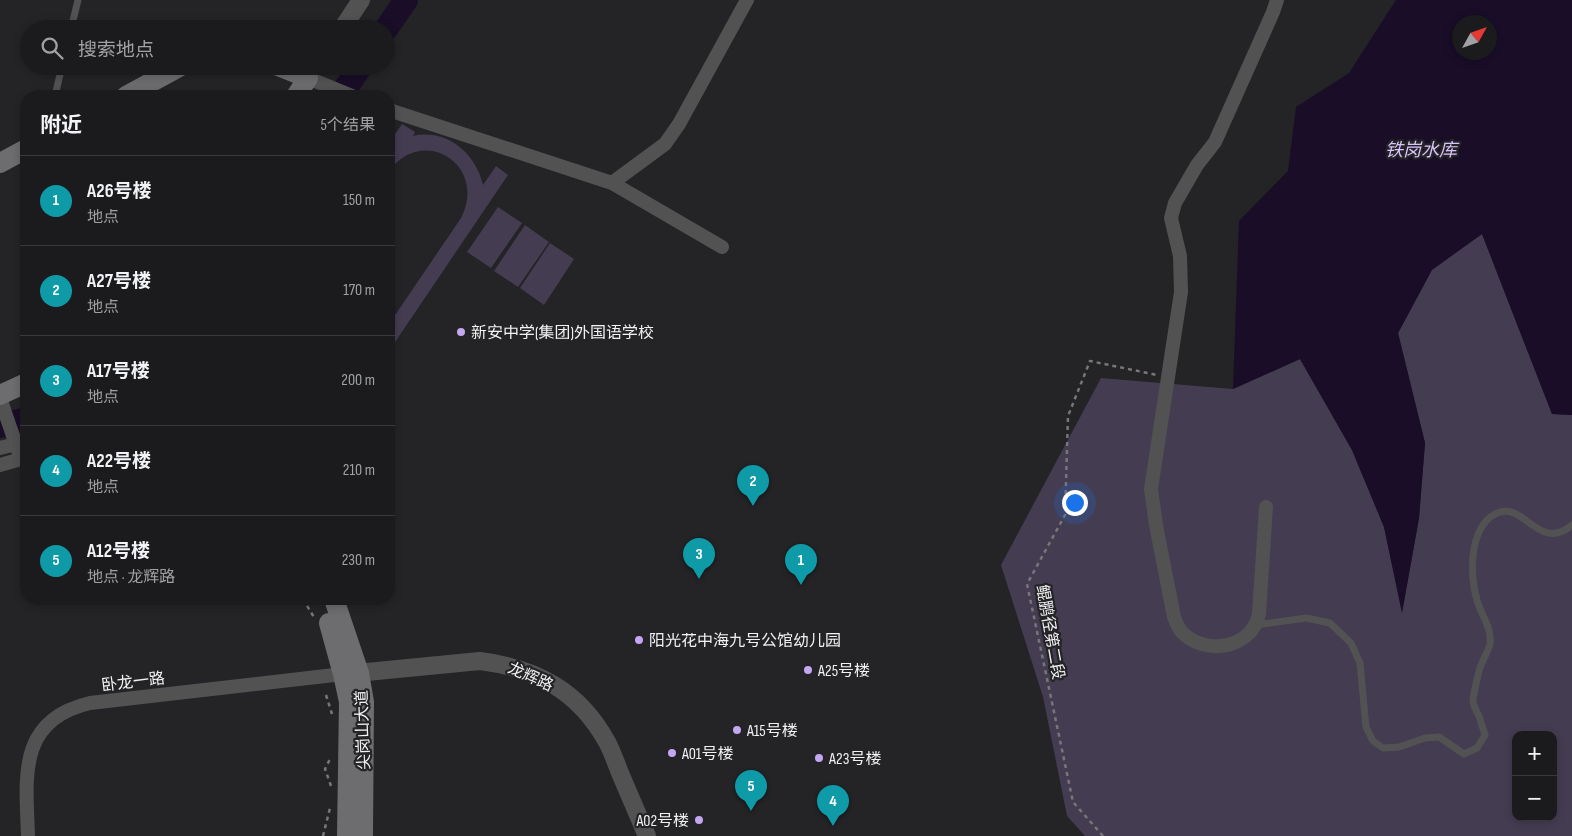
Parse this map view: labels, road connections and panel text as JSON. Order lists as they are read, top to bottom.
{
  "streets": {
    "main road": ["尖岗山大道"],
    "street": ["龙辉路", "卧龙一路"],
    "path": ["鲲鹏径第二段"]
  },
  "crossings": [
    ["龙辉路", "卧龙一路"],
    ["龙辉路", "尖岗山大道"],
    ["卧龙一路", "尖岗山大道"]
  ],
  "water": ["铁岗水库"],
  "places": [
    "新安中学(集团)外国语学校",
    "阳光花中海九号公馆幼儿园",
    "A25号楼",
    "A15号楼",
    "A01号楼",
    "A23号楼",
    "A02号楼"
  ],
  "north": "top right",
  "page": {
    "search": "搜索地点",
    "heading": ["附近", "5个结果"],
    "list": [
      {
        "mark": "1",
        "name": "A26号楼",
        "note": "地点",
        "value": "150 m"
      },
      {
        "mark": "2",
        "name": "A27号楼",
        "note": "地点",
        "value": "170 m"
      },
      {
        "mark": "3",
        "name": "A17号楼",
        "note": "地点",
        "value": "200 m"
      },
      {
        "mark": "4",
        "name": "A22号楼",
        "note": "地点",
        "value": "210 m"
      },
      {
        "mark": "5",
        "name": "A12号楼",
        "note": "地点 · 龙辉路",
        "value": "230 m"
      }
    ],
    "pins": [
      "2",
      "3",
      "1",
      "5",
      "4"
    ],
    "map_buttons": ["+", "−"]
  }
}
